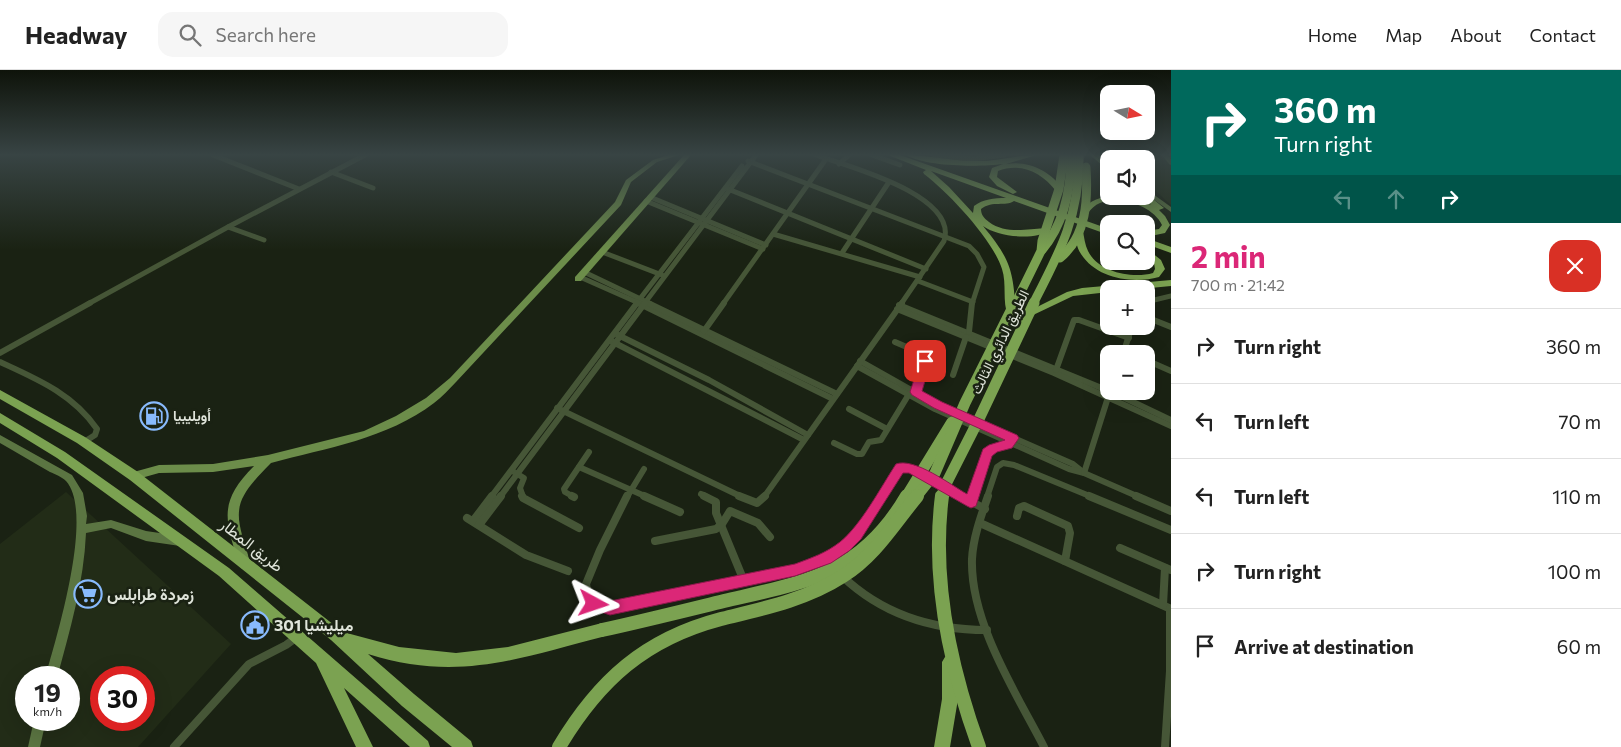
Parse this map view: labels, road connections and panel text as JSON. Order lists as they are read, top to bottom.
{
  "streets": {
    "highway": ["الطريق الدائري الثالث", "طريق المطار"]
  },
  "places": {
    "fuel station": ["أويليبيا"],
    "supermarket": ["زمردة طرابلس"],
    "public building": ["ميليشيا 301"]
  },
  "north": "right",
  "page": {
    "header": "Headway",
    "search": "Search here",
    "nav": [
      "Home",
      "Map",
      "About",
      "Contact"
    ],
    "turn": ["360 m", "Turn right"],
    "map_buttons": ["+", "−"],
    "heading": ["2 min", "700 m · 21:42"],
    "list": [
      {
        "name": "Turn right",
        "value": "360 m"
      },
      {
        "name": "Turn left",
        "value": "70 m"
      },
      {
        "name": "Turn left",
        "value": "110 m"
      },
      {
        "name": "Turn right",
        "value": "100 m"
      },
      {
        "name": "Arrive at destination",
        "value": "60 m"
      }
    ],
    "speed": "19 km/h",
    "limit": "30"
  }
}
